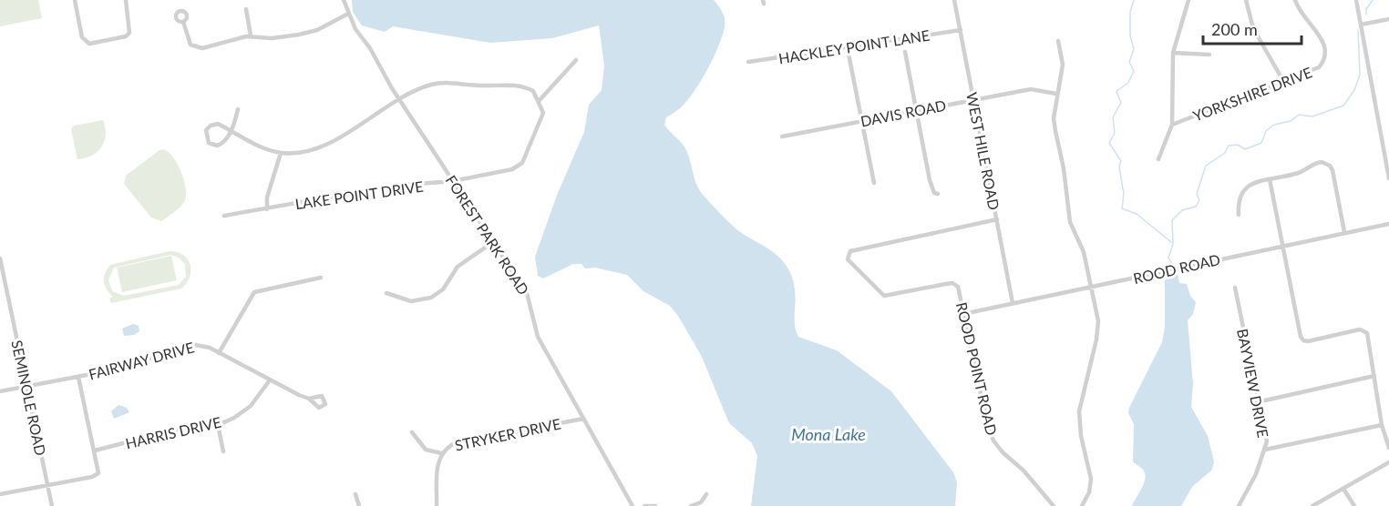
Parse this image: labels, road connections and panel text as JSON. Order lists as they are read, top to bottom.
{
  "streets": {
    "street": [
      "HACKLEY POINT LANE",
      "YORKSHIRE DRIVE",
      "DAVIS ROAD",
      "WEST HILE ROAD",
      "LAKE POINT DRIVE",
      "FOREST PARK ROAD",
      "ROOD ROAD",
      "FAIRWAY DRIVE",
      "ROOD POINT ROAD",
      "BAYVIEW DRIVE",
      "SEMINOLE ROAD",
      "HARRIS DRIVE",
      "STRYKER DRIVE"
    ]
  },
  "crossings": [
    ["HACKLEY POINT LANE", "WEST HILE ROAD"],
    ["DAVIS ROAD", "WEST HILE ROAD"],
    ["WEST HILE ROAD", "ROOD ROAD"],
    ["WEST HILE ROAD", "ROOD POINT ROAD"],
    ["LAKE POINT DRIVE", "FOREST PARK ROAD"],
    ["FOREST PARK ROAD", "STRYKER DRIVE"],
    ["ROOD ROAD", "ROOD POINT ROAD"],
    ["FAIRWAY DRIVE", "SEMINOLE ROAD"],
    ["FAIRWAY DRIVE", "HARRIS DRIVE"]
  ],
  "water": ["Mona Lake"],
  "scale_bar": "200 m"
}
